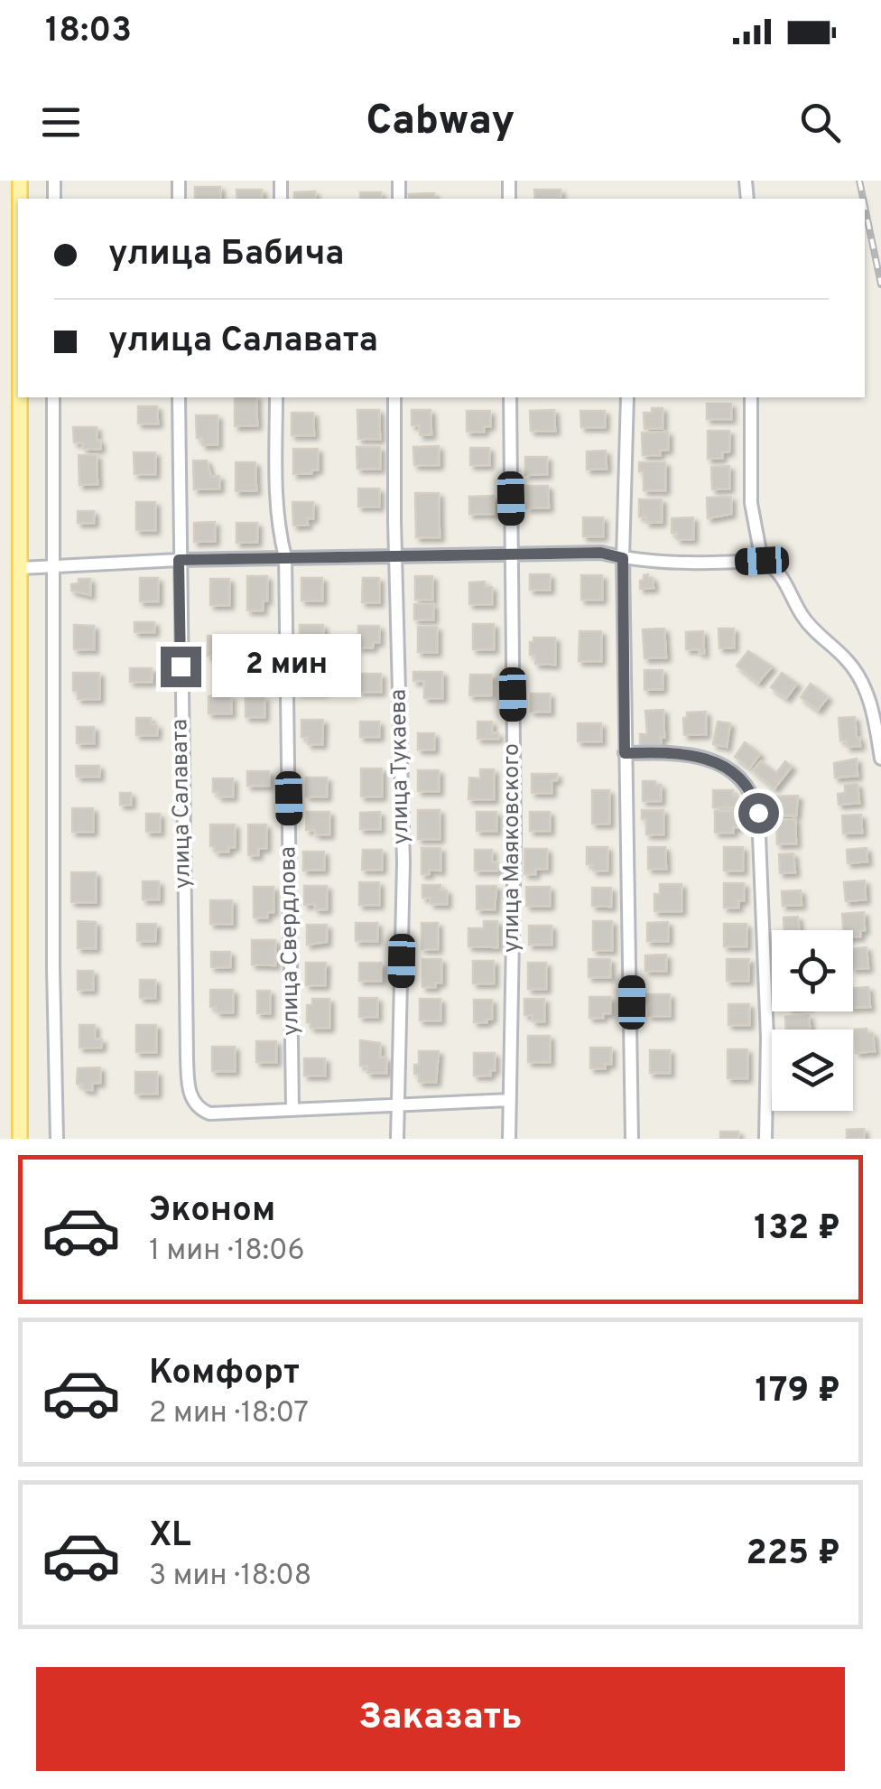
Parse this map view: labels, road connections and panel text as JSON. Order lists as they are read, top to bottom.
{
  "streets": {
    "street": [
      "улица Тукаева",
      "улица Салавата",
      "улица Маяковского",
      "улица Свердлова"
    ]
  },
  "crossings": [
    ["улица Салавата", "улица Свердлова"]
  ],
  "page": {
    "status": "18:03",
    "header": "Cabway",
    "banner": ["улица Бабича", "улица Салавата"],
    "bubble": "2 мин",
    "list": [
      {
        "name": "Эконом",
        "note": "1 мин · 18:06",
        "value": "132 ₽"
      },
      {
        "name": "Комфорт",
        "note": "2 мин · 18:07",
        "value": "179 ₽"
      },
      {
        "name": "XL",
        "note": "3 мин · 18:08",
        "value": "225 ₽"
      }
    ],
    "buttons": "Заказать"
  }
}
